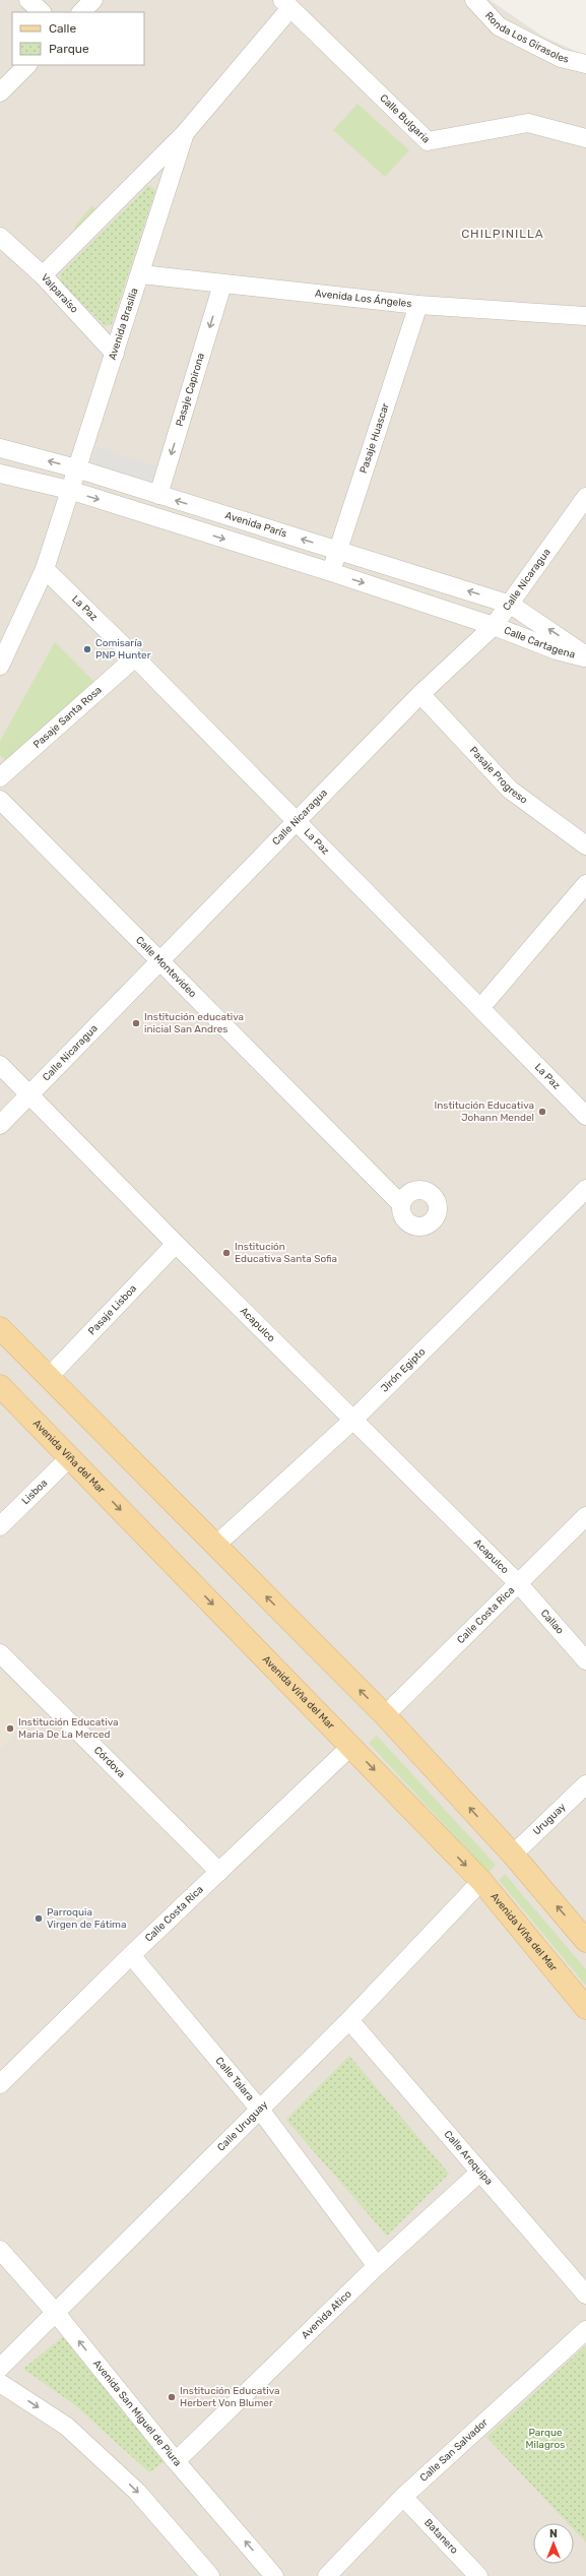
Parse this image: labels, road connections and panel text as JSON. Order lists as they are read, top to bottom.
{
  "streets": {
    "main road": ["Avenida Viña del Mar"],
    "street": [
      "Ronda Los Girasoles",
      "Calle Bulgaria",
      "Valparaíso",
      "Avenida Los Ángeles",
      "Avenida Brasilia",
      "Pasaje Capirona",
      "Pasaje Huascar",
      "Avenida París",
      "Calle Nicaragua",
      "La Paz",
      "Calle Cartagena",
      "Pasaje Santa Rosa",
      "Pasaje Progreso",
      "Calle Montevideo",
      "Pasaje Lisboa",
      "Acapulco",
      "Jirón Egipto",
      "Lisboa",
      "Calle Costa Rica",
      "Callao",
      "Córdova",
      "Uruguay",
      "Calle Talara",
      "Calle Uruguay",
      "Calle Arequipa",
      "Avenida Atico",
      "Avenida San Miguel de Piura",
      "Calle San Salvador",
      "Batanero"
    ]
  },
  "crossings": [
    ["Calle Bulgaria", "Avenida Brasilia"],
    ["Valparaíso", "Avenida Brasilia"],
    ["Avenida Los Ángeles", "Avenida Brasilia"],
    ["Avenida Los Ángeles", "Pasaje Capirona"],
    ["Avenida Los Ángeles", "Pasaje Huascar"],
    ["Avenida Brasilia", "Avenida París"],
    ["Avenida Brasilia", "La Paz"],
    ["Pasaje Capirona", "Avenida París"],
    ["Pasaje Huascar", "Avenida París"],
    ["Avenida París", "Calle Nicaragua"],
    ["Avenida París", "Calle Cartagena"],
    ["Calle Nicaragua", "La Paz"],
    ["Calle Nicaragua", "Calle Cartagena"],
    ["Calle Nicaragua", "Pasaje Progreso"],
    ["Calle Nicaragua", "Calle Montevideo"],
    ["Calle Nicaragua", "Acapulco"],
    ["La Paz", "Pasaje Santa Rosa"],
    ["Pasaje Lisboa", "Acapulco"],
    ["Acapulco", "Jirón Egipto"],
    ["Acapulco", "Calle Costa Rica"],
    ["Acapulco", "Callao"],
    ["Avenida Viña del Mar", "Lisboa"],
    ["Avenida Viña del Mar", "Calle Costa Rica"],
    ["Avenida Viña del Mar", "Calle Uruguay"],
    ["Calle Costa Rica", "Callao"],
    ["Calle Costa Rica", "Córdova"],
    ["Calle Costa Rica", "Calle Talara"],
    ["Calle Talara", "Calle Uruguay"],
    ["Calle Talara", "Avenida Atico"],
    ["Calle Uruguay", "Calle Arequipa"],
    ["Calle Uruguay", "Avenida San Miguel de Piura"],
    ["Calle Arequipa", "Avenida Atico"],
    ["Avenida Atico", "Avenida San Miguel de Piura"],
    ["Calle San Salvador", "Batanero"]
  ],
  "one_way": ["Pasaje Capirona"],
  "districts": ["CHILPINILLA"],
  "parks": ["Parque Milagros"],
  "places": [
    "Comisaría PNP Hunter",
    "Institución educativa inicial San Andres",
    "Institución Educativa Johann Mendel",
    "Institución Educativa Santa Sofia",
    "Institución Educativa Maria De La Merced",
    "Parroquia Virgen de Fátima",
    "Institución Educativa Herbert Von Blumer"
  ],
  "legend": ["Calle", "Parque"],
  "north": "top"
}
